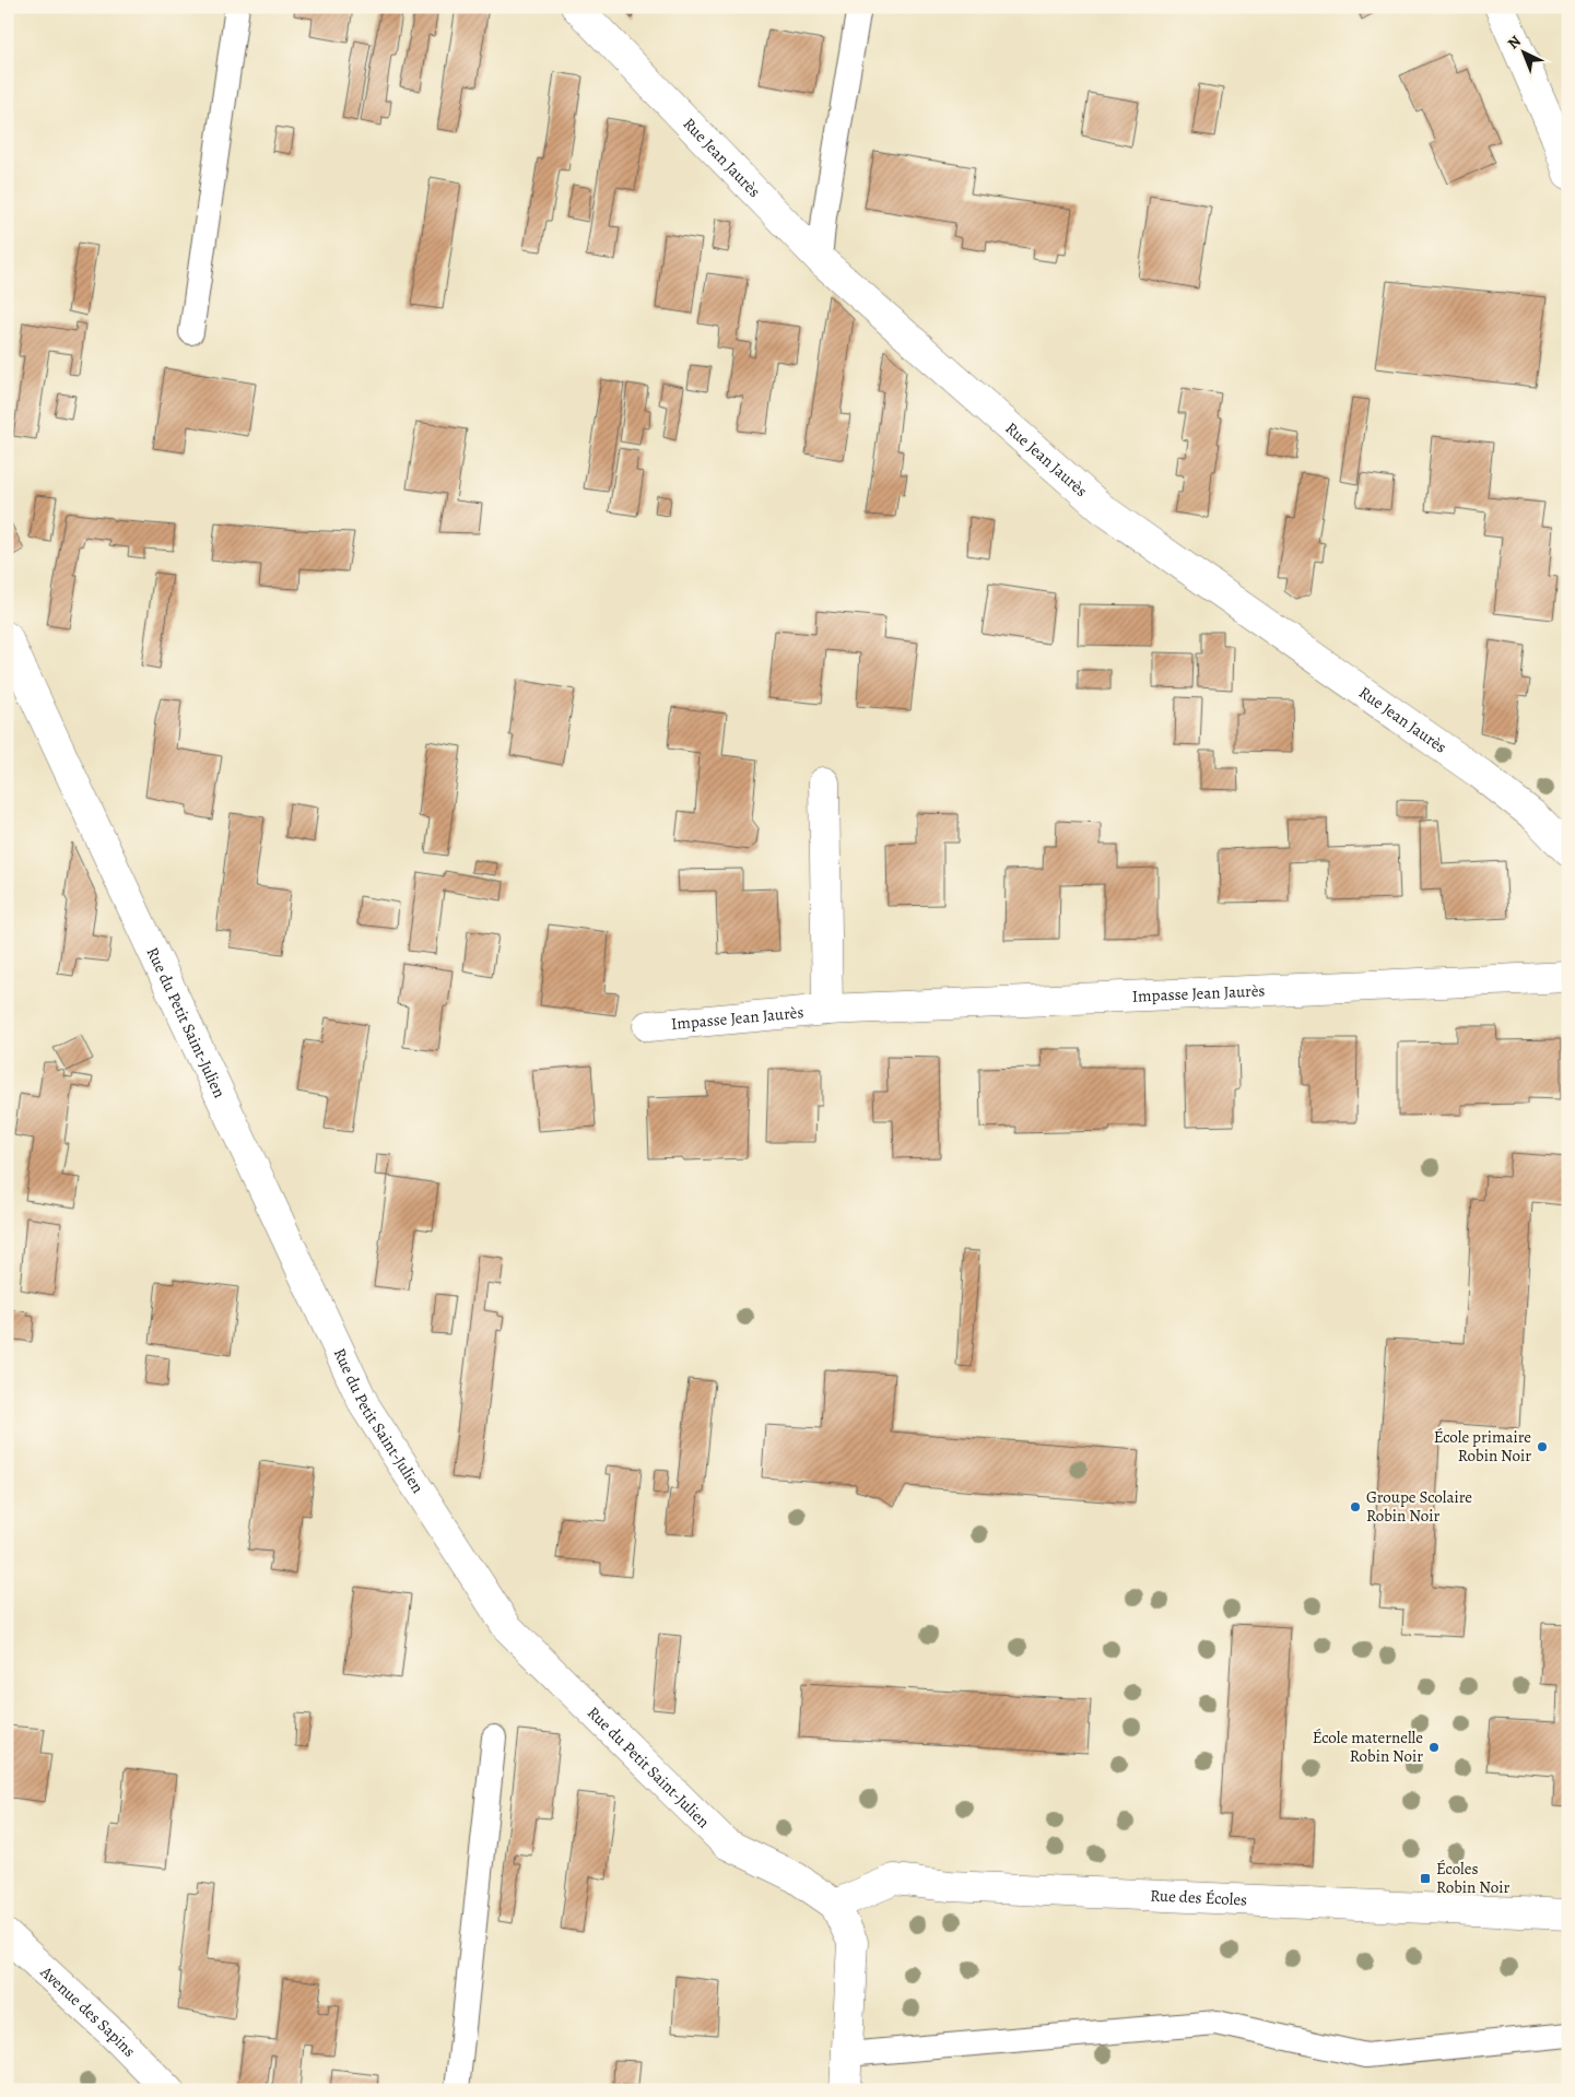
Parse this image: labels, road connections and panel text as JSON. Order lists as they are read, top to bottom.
{
  "streets": {
    "street": [
      "Rue Jean Jaurès",
      "Impasse Jean Jaurès",
      "Rue du Petit Saint-Julien",
      "Rue des Écoles",
      "Avenue des Sapins"
    ]
  },
  "crossings": [
    ["Rue du Petit Saint-Julien", "Rue des Écoles"]
  ],
  "places": {
    "other": ["École primaire Robin Noir", "Groupe Scolaire Robin Noir", "École maternelle Robin Noir"],
    "transit": ["Écoles Robin Noir"]
  },
  "north": "top left"
}
